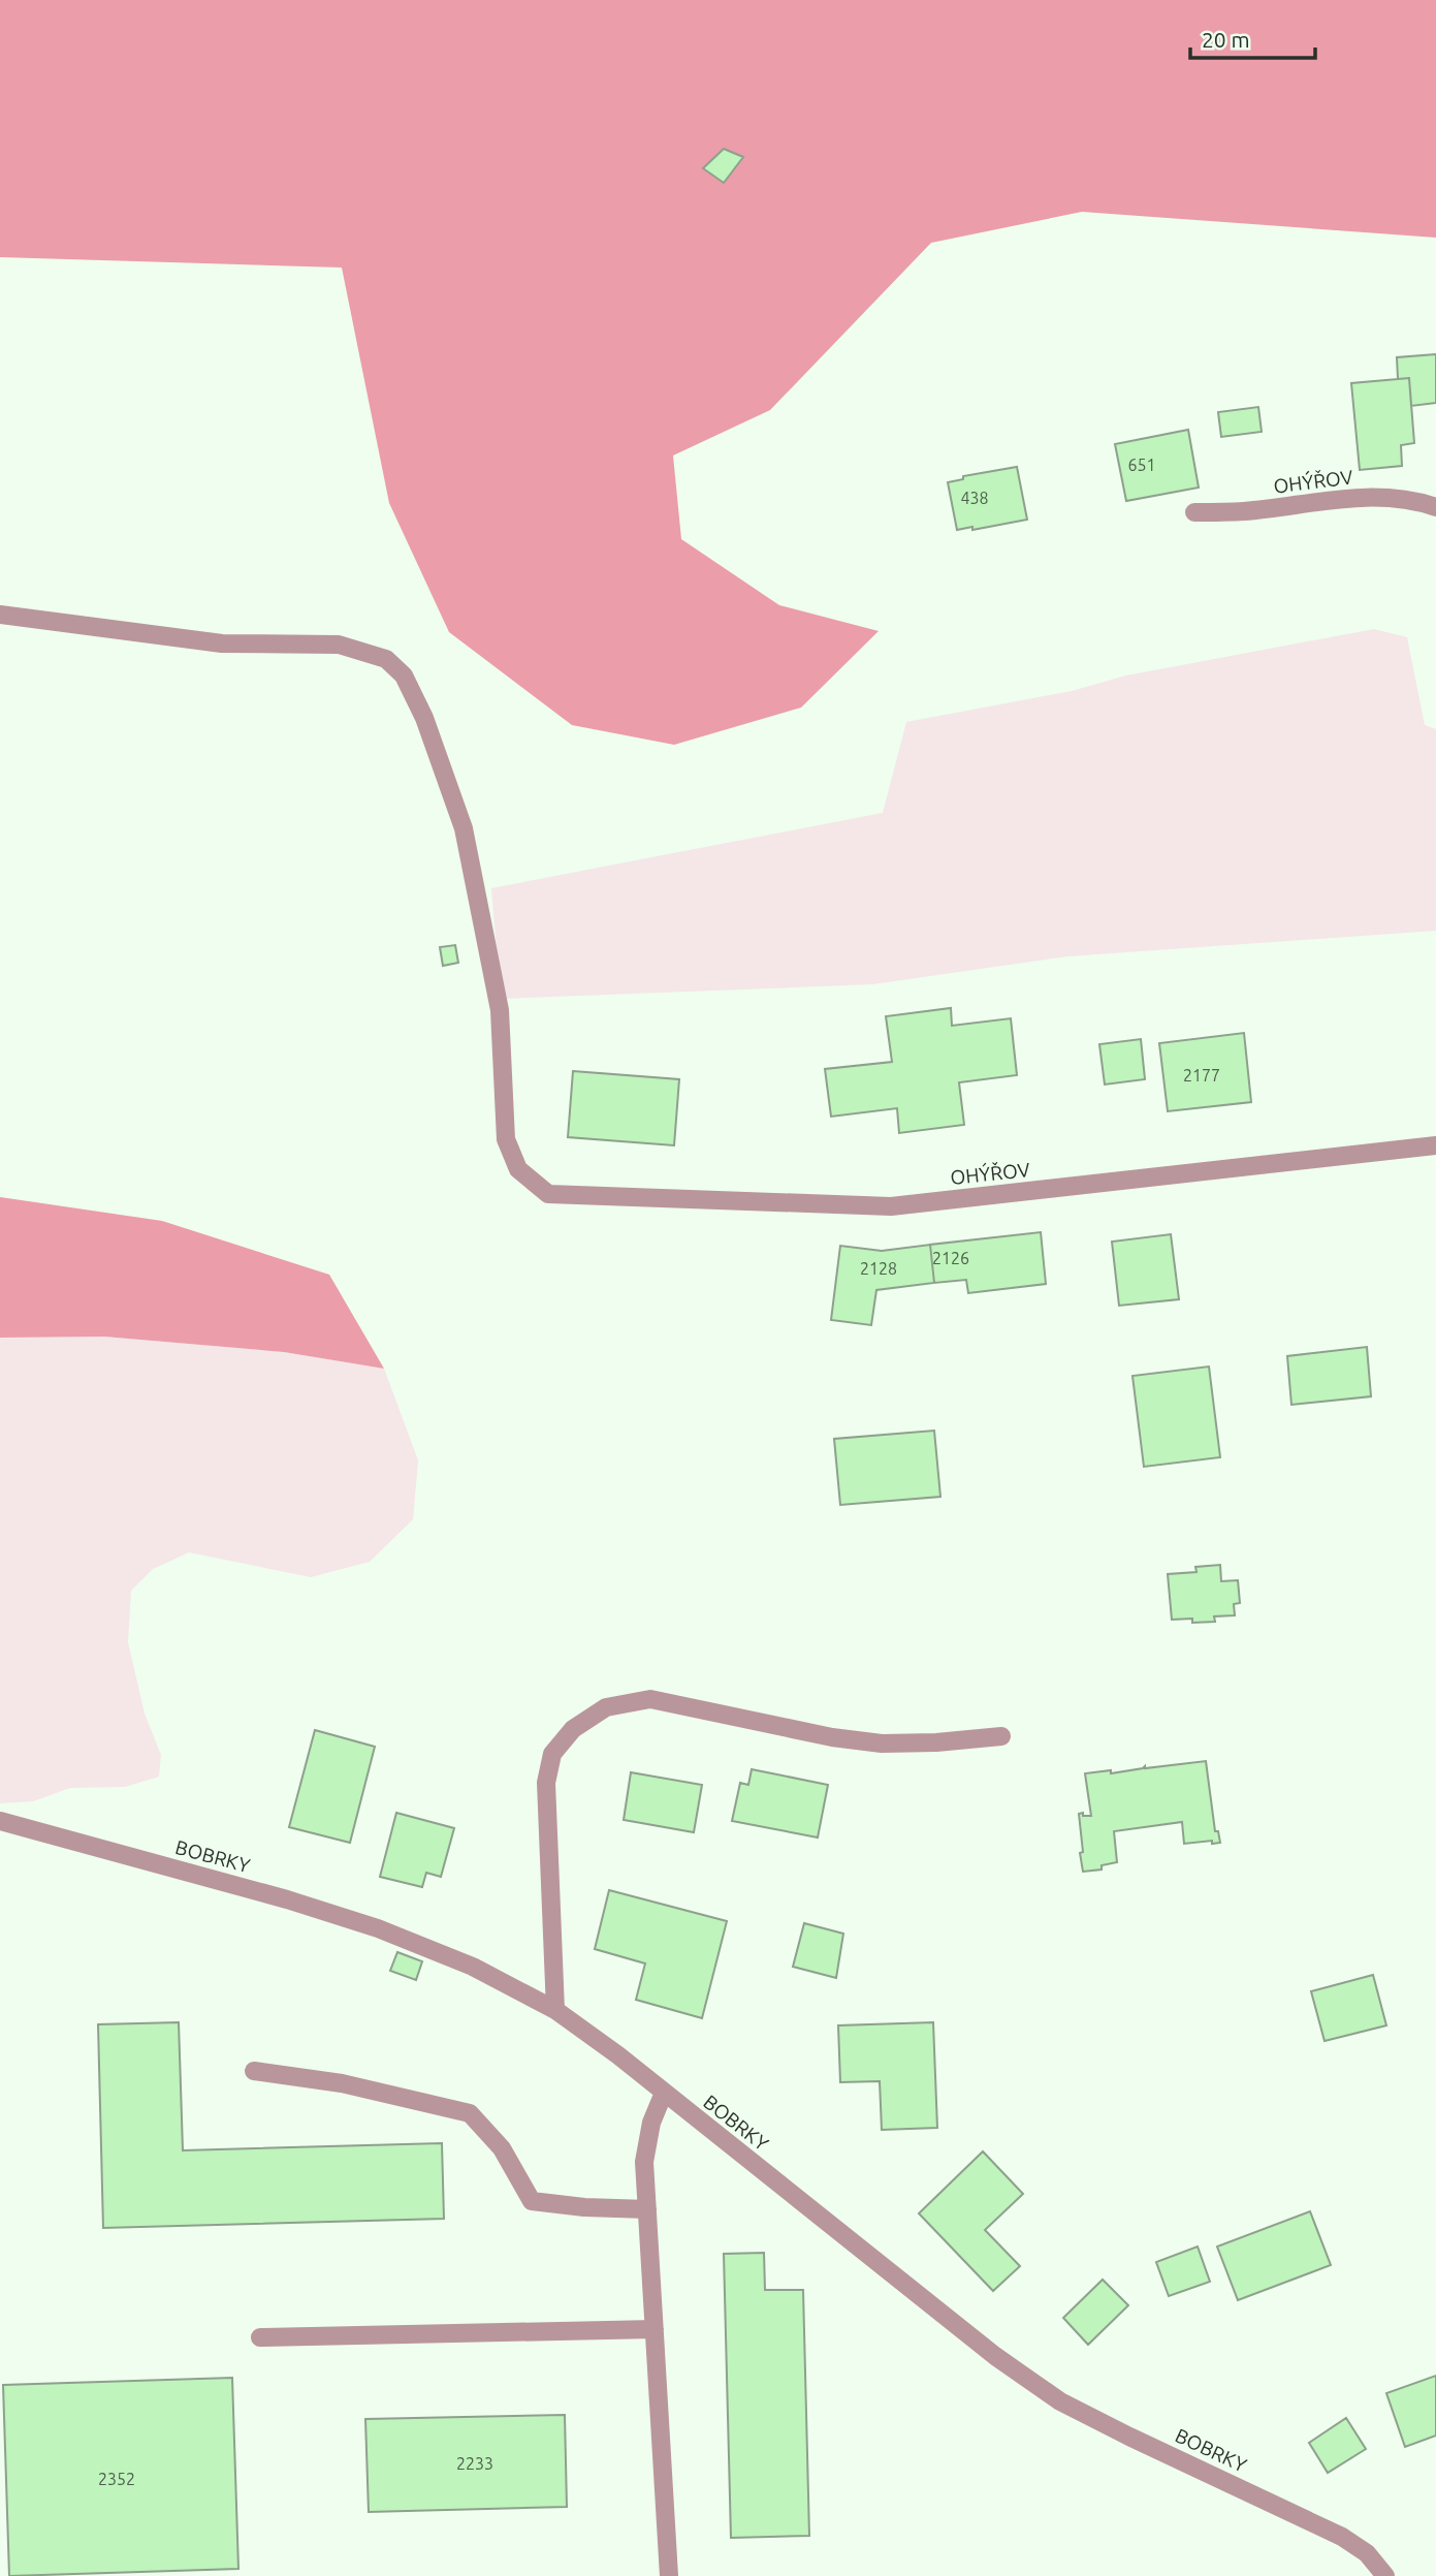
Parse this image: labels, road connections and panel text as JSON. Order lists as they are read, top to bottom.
{
  "streets": {
    "street": ["OHÝŘOV", "BOBRKY"]
  },
  "house_numbers": [
    "651",
    "438",
    "2177",
    "2126",
    "2128",
    "2233",
    "2352"
  ],
  "scale_bar": "20 m"
}
